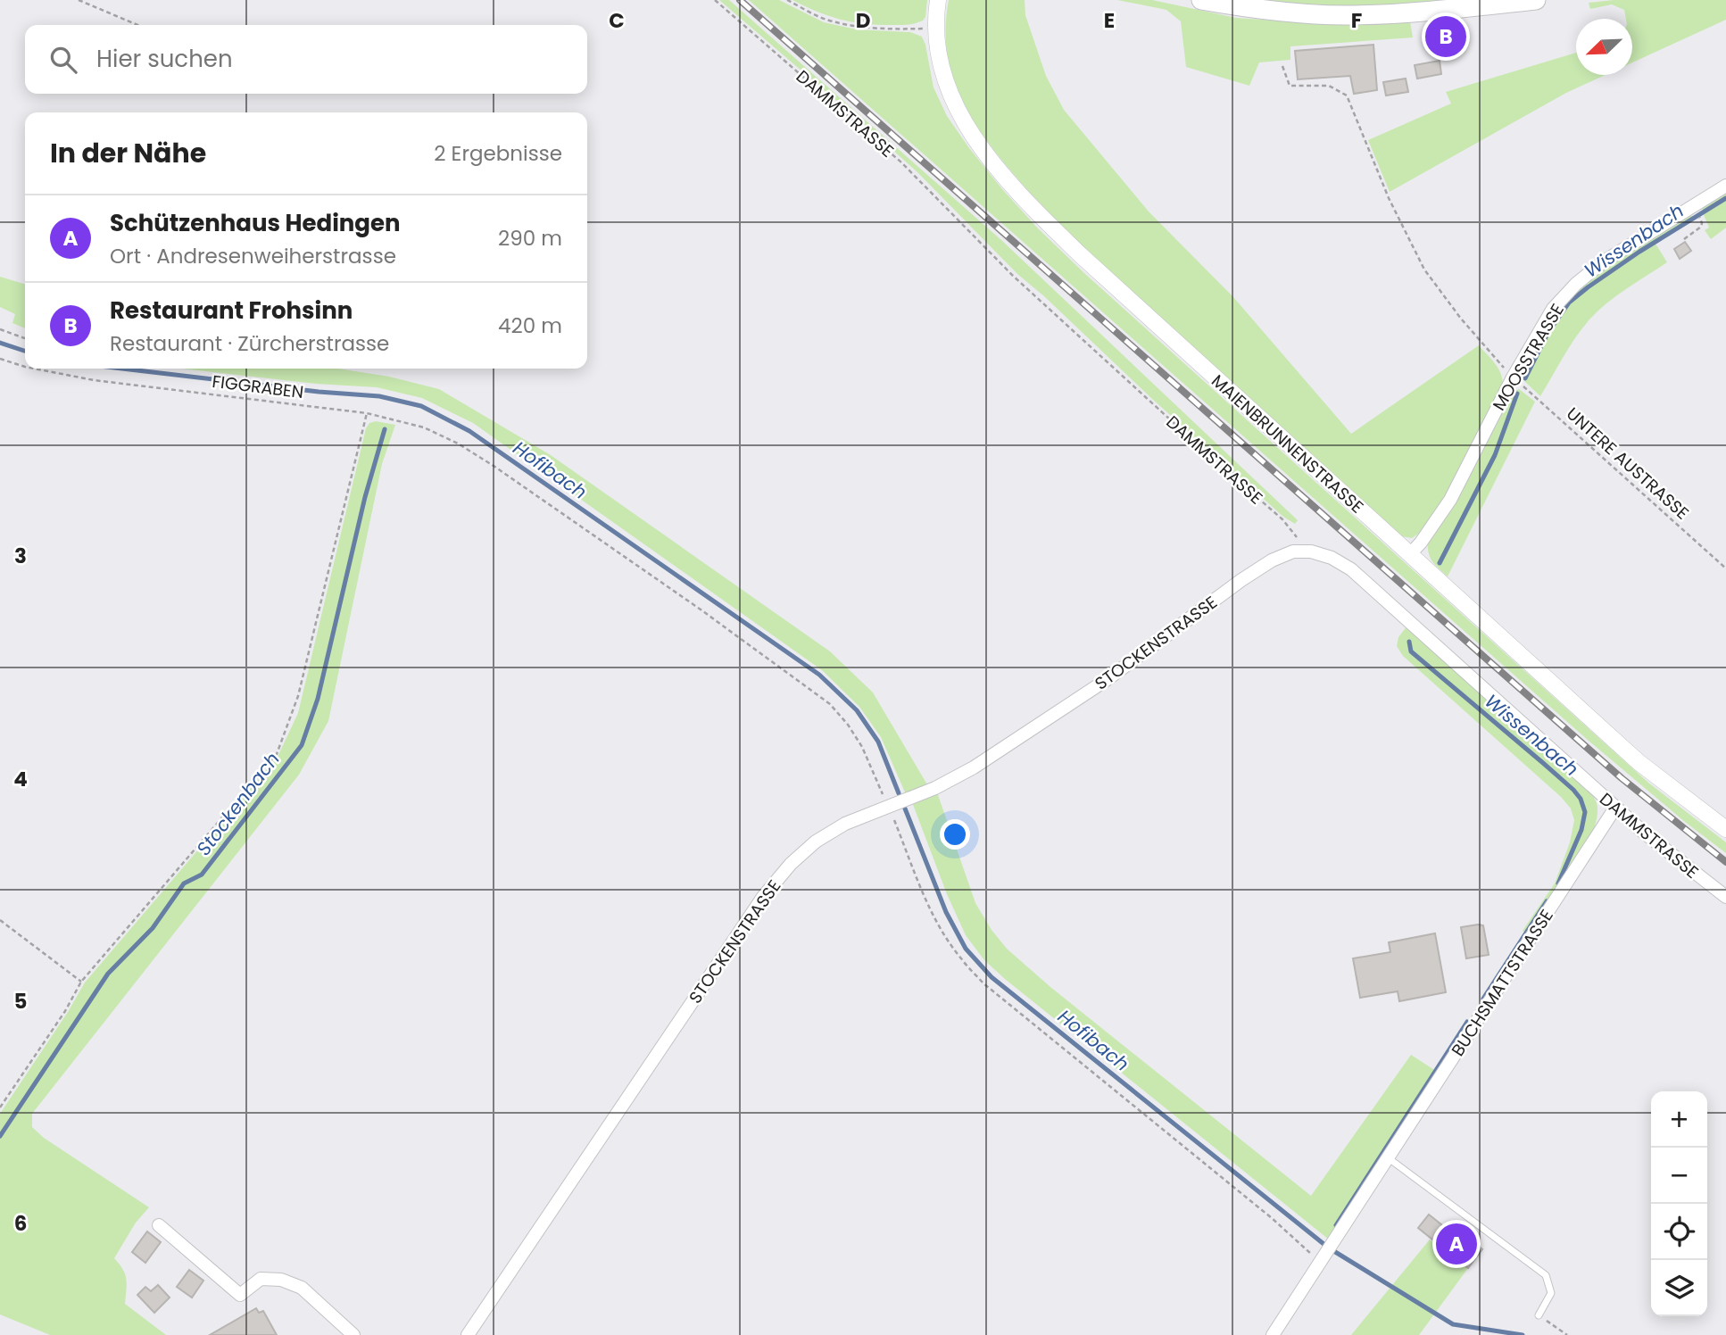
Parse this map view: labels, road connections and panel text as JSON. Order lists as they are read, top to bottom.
{
  "streets": {
    "street": [
      "DAMMSTRASSE",
      "MOOSSTRASSE",
      "MAIENBRUNNENSTRASSE",
      "STOCKENSTRASSE",
      "BUCHSMATTSTRASSE"
    ],
    "path": ["FIGGRABEN", "UNTERE AUSTRASSE"]
  },
  "crossings": [
    ["DAMMSTRASSE", "STOCKENSTRASSE"],
    ["DAMMSTRASSE", "BUCHSMATTSTRASSE"],
    ["MOOSSTRASSE", "MAIENBRUNNENSTRASSE"],
    ["MOOSSTRASSE", "UNTERE AUSTRASSE"]
  ],
  "water": ["Wissenbach", "Hofibach", "Stockenbach"],
  "north": "bottom left",
  "page": {
    "pins": ["B", "A"],
    "search": "Hier suchen",
    "heading": ["In der Nähe", "2 Ergebnisse"],
    "list": [
      {
        "mark": "A",
        "name": "Schützenhaus Hedingen",
        "note": "Ort · Andresenweiherstrasse",
        "value": "290 m"
      },
      {
        "mark": "B",
        "name": "Restaurant Frohsinn",
        "note": "Restaurant · Zürcherstrasse",
        "value": "420 m"
      }
    ],
    "map_buttons": ["+", "−"]
  },
  "grid": {
    "columns": [
      "C",
      "D",
      "E",
      "F"
    ],
    "rows": [
      "3",
      "4",
      "5",
      "6"
    ]
  }
}
